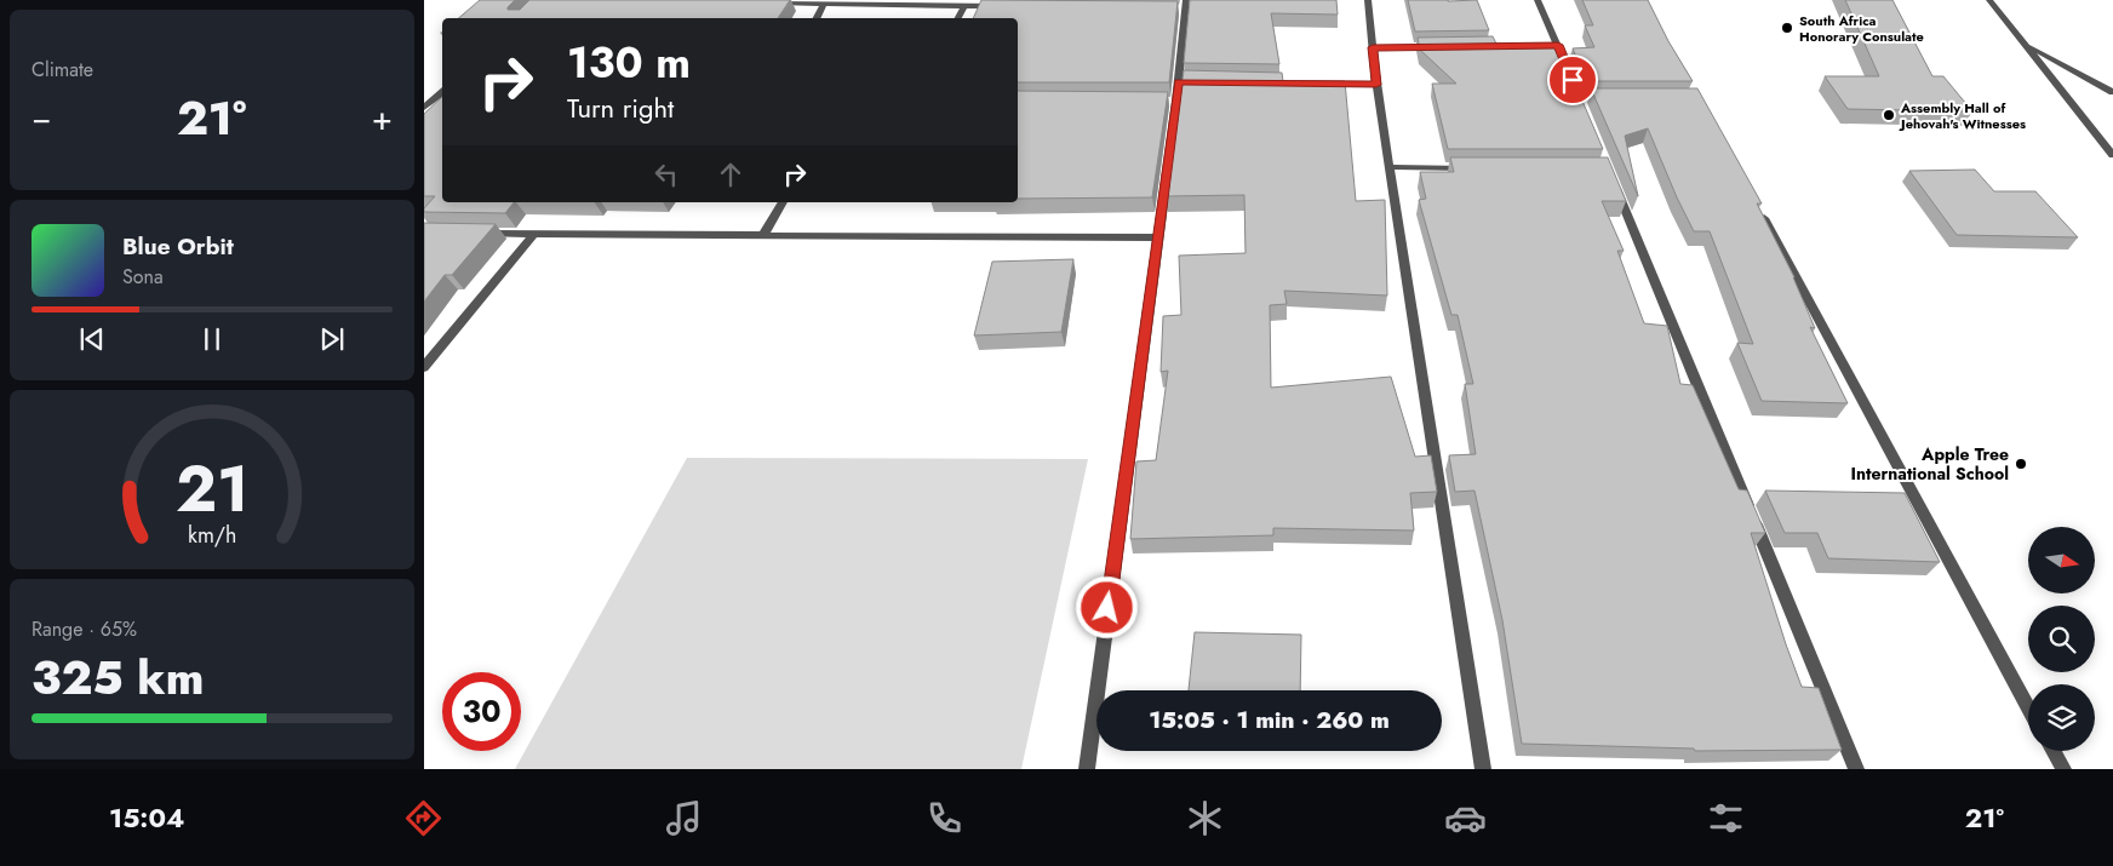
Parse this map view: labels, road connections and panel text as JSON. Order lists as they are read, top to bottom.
{
  "places": ["South Africa Honorary Consulate", "Assembly Hall of Jehovah's Witnesses", "Apple Tree International School"],
  "north": "right",
  "page": {
    "tile": [
      "Climate",
      ["Range · 65%", "325 km"]
    ],
    "turn": ["130 m", "Turn right"],
    "heat": ["−", "21°", "+"],
    "song": ["Blue Orbit", "Sona"],
    "limit": "30",
    "trip": "15:05 · 1 min · 260 m",
    "tabs": ["15:04", "21°"],
    "gauge": ["21", "km/h"]
  }
}
